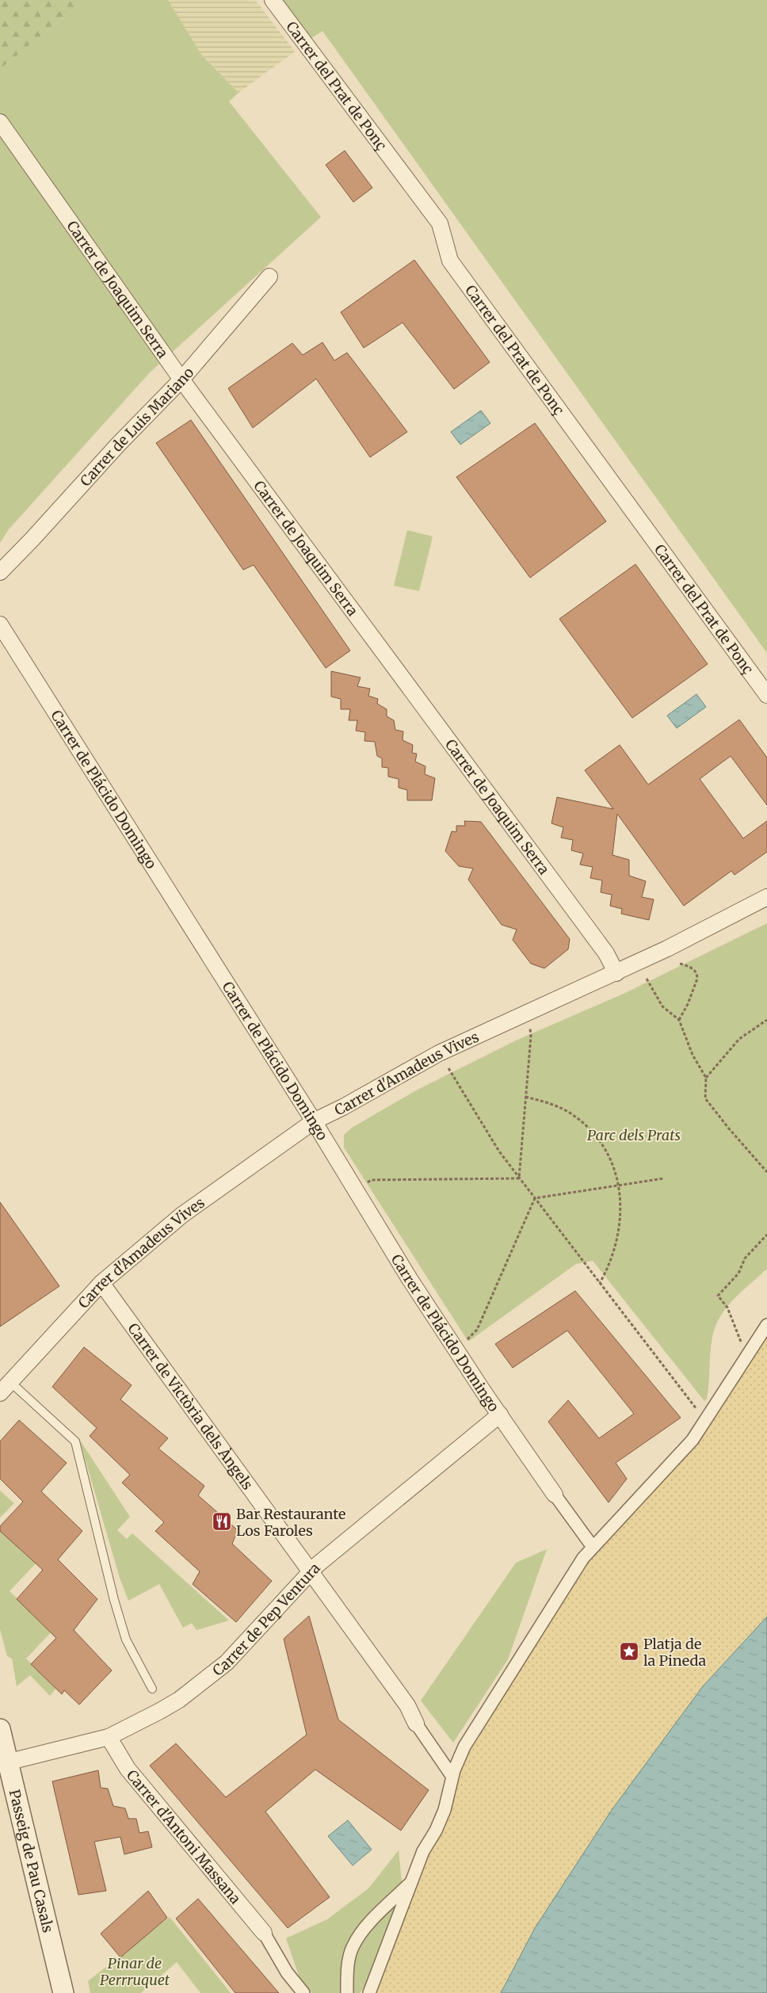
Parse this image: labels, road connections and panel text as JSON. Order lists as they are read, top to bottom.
{
  "streets": {
    "street": [
      "Carrer del Prat de Ponç",
      "Carrer de Joaquim Serra",
      "Carrer de Luis Mariano",
      "Carrer de Plácido Domingo",
      "Carrer d'Amadeus Vives",
      "Carrer de Victòria dels Àngels",
      "Carrer de Pep Ventura",
      "Carrer d'Antoni Massana",
      "Passeig de Pau Casals"
    ]
  },
  "crossings": [
    ["Carrer de Joaquim Serra", "Carrer de Luis Mariano"],
    ["Carrer de Joaquim Serra", "Carrer d'Amadeus Vives"],
    ["Carrer de Plácido Domingo", "Carrer d'Amadeus Vives"],
    ["Carrer de Plácido Domingo", "Carrer de Pep Ventura"],
    ["Carrer d'Amadeus Vives", "Carrer de Victòria dels Àngels"],
    ["Carrer de Victòria dels Àngels", "Carrer de Pep Ventura"],
    ["Carrer de Pep Ventura", "Carrer d'Antoni Massana"],
    ["Carrer de Pep Ventura", "Passeig de Pau Casals"]
  ],
  "parks": ["Parc dels Prats", "Pinar de Perrruquet"],
  "places": {
    "restaurant": ["Bar Restaurante Los Faroles"],
    "place": ["Platja de la Pineda"]
  }
}
